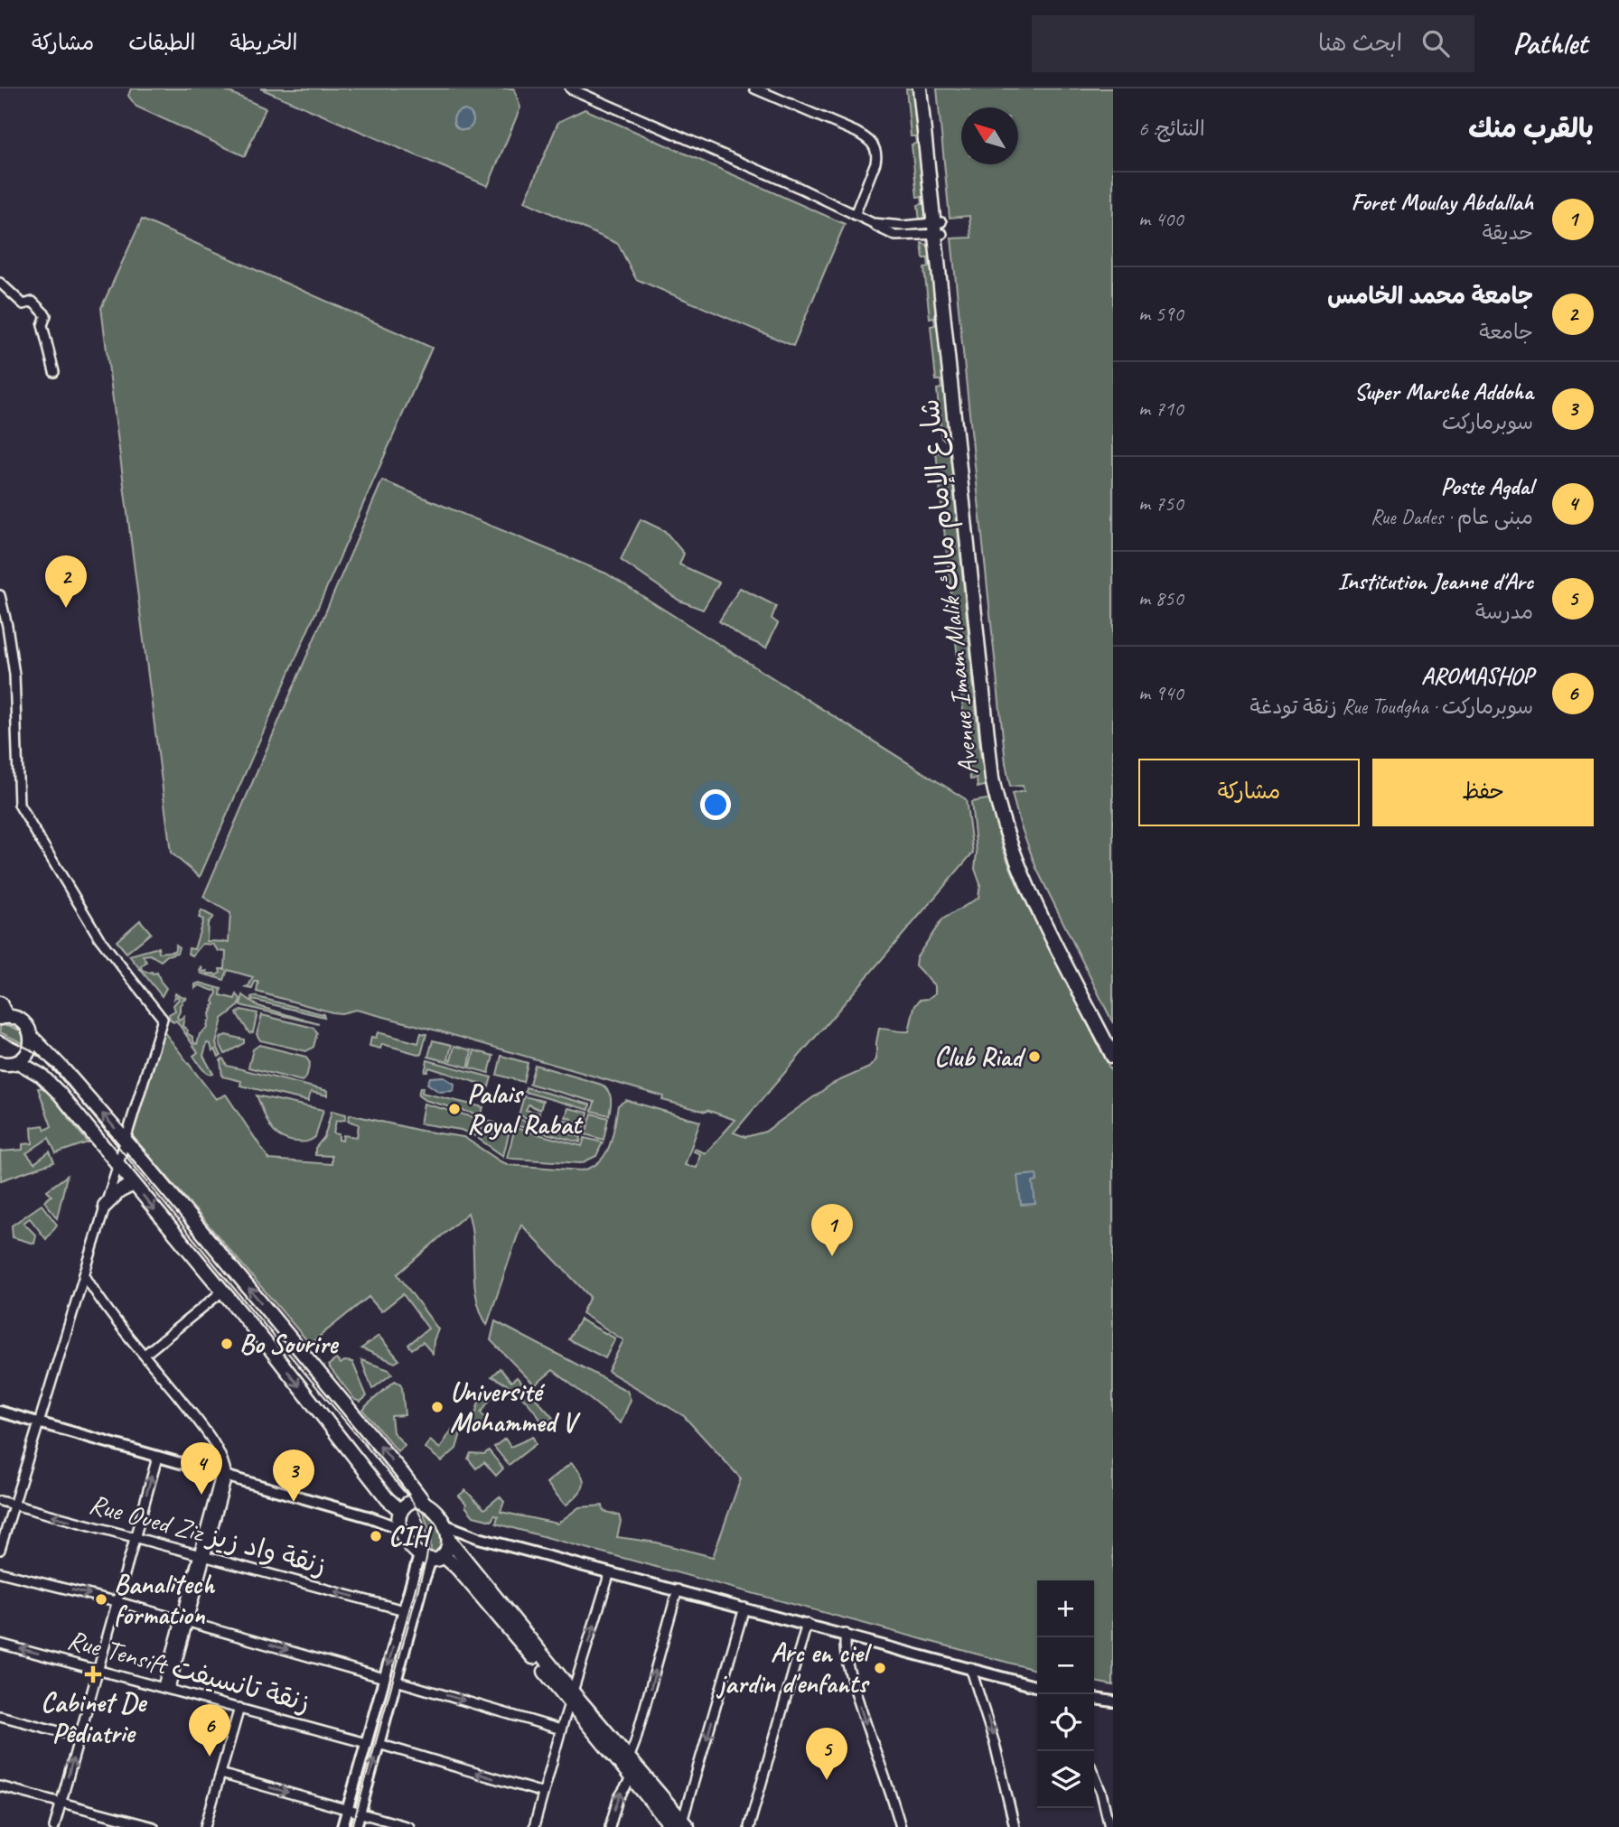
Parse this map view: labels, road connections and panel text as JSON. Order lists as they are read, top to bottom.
{
  "streets": {
    "main road": ["Avenue Imam Malik شارع الإمام مالك"],
    "street": ["Rue Oued Ziz زنقة واد زيز", "Rue Tensift زنقة تانسيفت"]
  },
  "places": {
    "other": [
      "Club Riad",
      "Palais Royal Rabat",
      "Bo Sourire",
      "Université Mohammed V",
      "CIH",
      "Banalitech formation",
      "Arc en ciel jardin d'enfants"
    ],
    "health": ["Cabinet De Pêdiatrie"]
  },
  "north": "top left",
  "page": {
    "header": "Pathlet",
    "search": "ابحث هنا",
    "nav": ["الخريطة", "الطبقات", "مشاركة"],
    "heading": ["بالقرب منك", "النتائج: 6"],
    "list": [
      {
        "mark": "1",
        "name": "Foret Moulay Abdallah",
        "note": "حديقة",
        "value": "400 m"
      },
      {
        "mark": "2",
        "name": "جامعة محمد الخامس",
        "note": "جامعة",
        "value": "590 m"
      },
      {
        "mark": "3",
        "name": "Super Marche Addoha",
        "note": "سوبرماركت",
        "value": "710 m"
      },
      {
        "mark": "4",
        "name": "Poste Agdal",
        "note": "مبنى عام · Rue Dades",
        "value": "750 m"
      },
      {
        "mark": "5",
        "name": "Institution Jeanne d'Arc",
        "note": "مدرسة",
        "value": "850 m"
      },
      {
        "mark": "6",
        "name": "AROMASHOP",
        "note": "سوبرماركت · Rue Toudgha زنقة تودغة",
        "value": "940 m"
      }
    ],
    "pins": [
      "2",
      "1",
      "4",
      "3",
      "6",
      "5"
    ],
    "buttons": ["حفظ", "مشاركة"],
    "map_buttons": ["+", "−"]
  }
}
